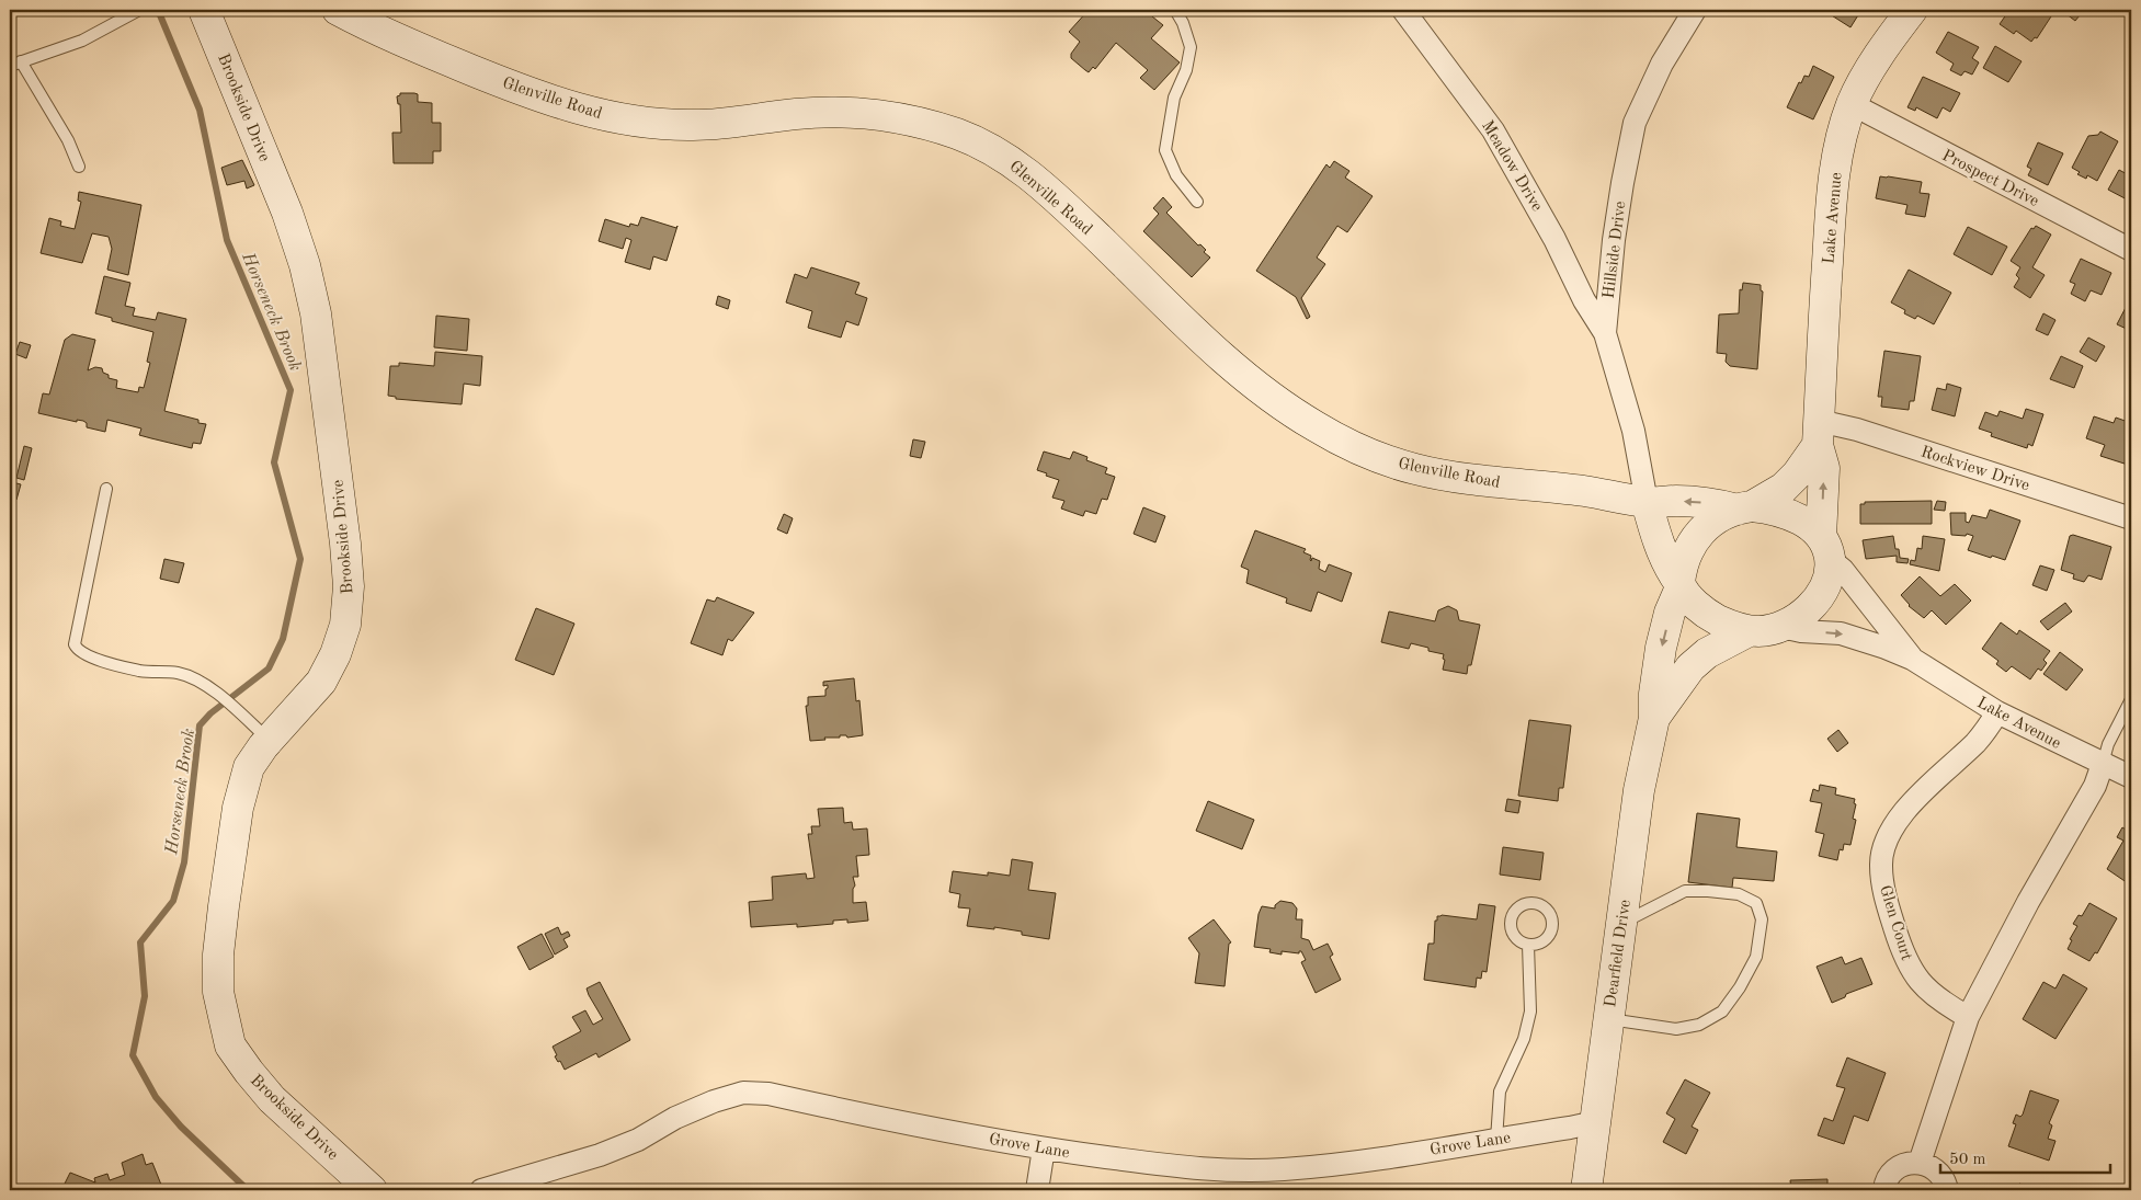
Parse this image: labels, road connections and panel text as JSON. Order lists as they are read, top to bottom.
{
  "streets": {
    "main road": [
      "Glenville Road",
      "Brookside Drive",
      "Lake Avenue",
      "Dearfield Drive"
    ],
    "street": [
      "Meadow Drive",
      "Prospect Drive",
      "Hillside Drive",
      "Rockview Drive",
      "Glen Court",
      "Grove Lane"
    ]
  },
  "crossings": [
    ["Glenville Road", "Lake Avenue"],
    ["Glenville Road", "Hillside Drive"],
    ["Glenville Road", "Dearfield Drive"],
    ["Meadow Drive", "Hillside Drive"],
    ["Prospect Drive", "Lake Avenue"],
    ["Lake Avenue", "Rockview Drive"],
    ["Lake Avenue", "Glen Court"],
    ["Lake Avenue", "Dearfield Drive"],
    ["Dearfield Drive", "Grove Lane"]
  ],
  "water": ["Horseneck Brook"],
  "scale_bar": "50 m"
}
